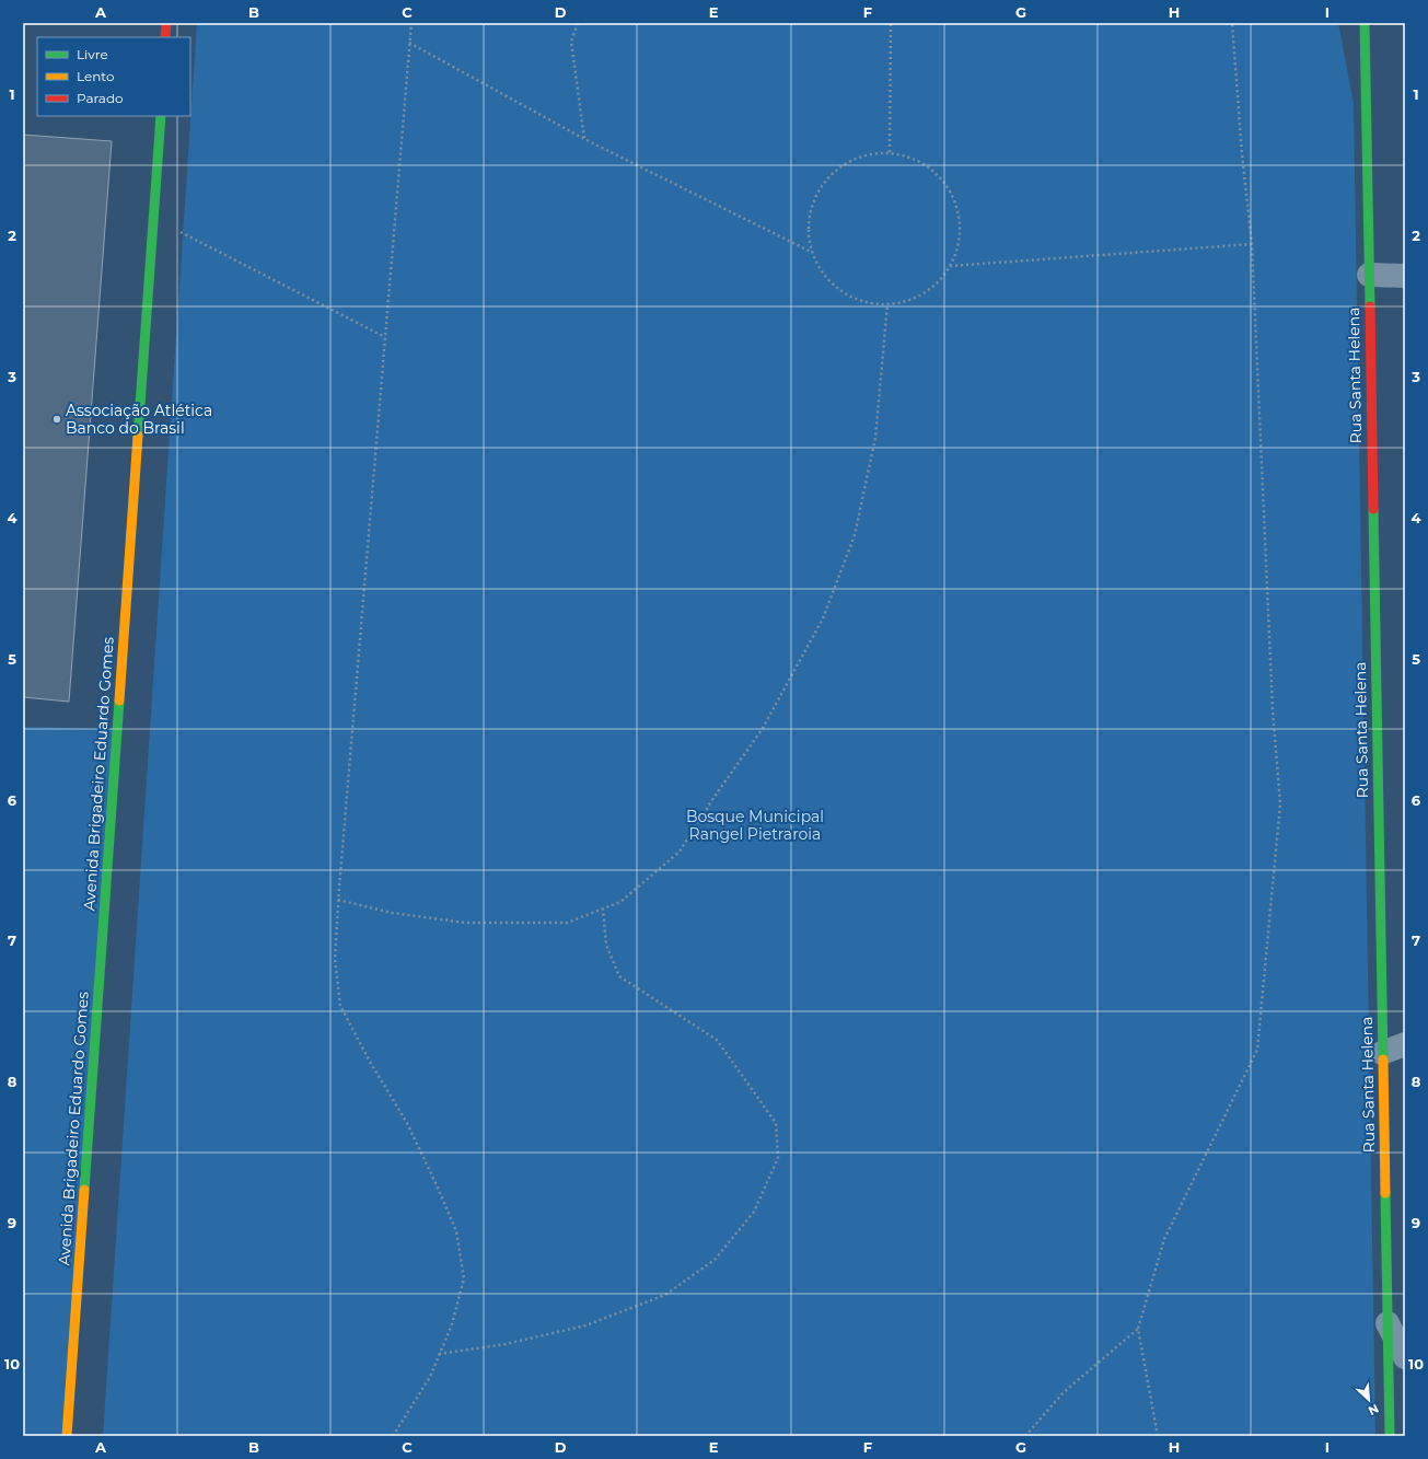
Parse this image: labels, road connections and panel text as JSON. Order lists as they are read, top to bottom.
{
  "streets": {
    "street": ["Rua Santa Helena", "Avenida Brigadeiro Eduardo Gomes"]
  },
  "parks": ["Bosque Municipal Rangel Pietraroia"],
  "places": ["Associação Atlética Banco do Brasil"],
  "legend": ["Livre", "Lento", "Parado"],
  "north": "bottom right",
  "grid": {
    "columns": [
      "A",
      "B",
      "C",
      "D",
      "E",
      "F",
      "G",
      "H",
      "I"
    ],
    "rows": [
      "1",
      "2",
      "3",
      "4",
      "5",
      "6",
      "7",
      "8",
      "9",
      "10"
    ]
  }
}
